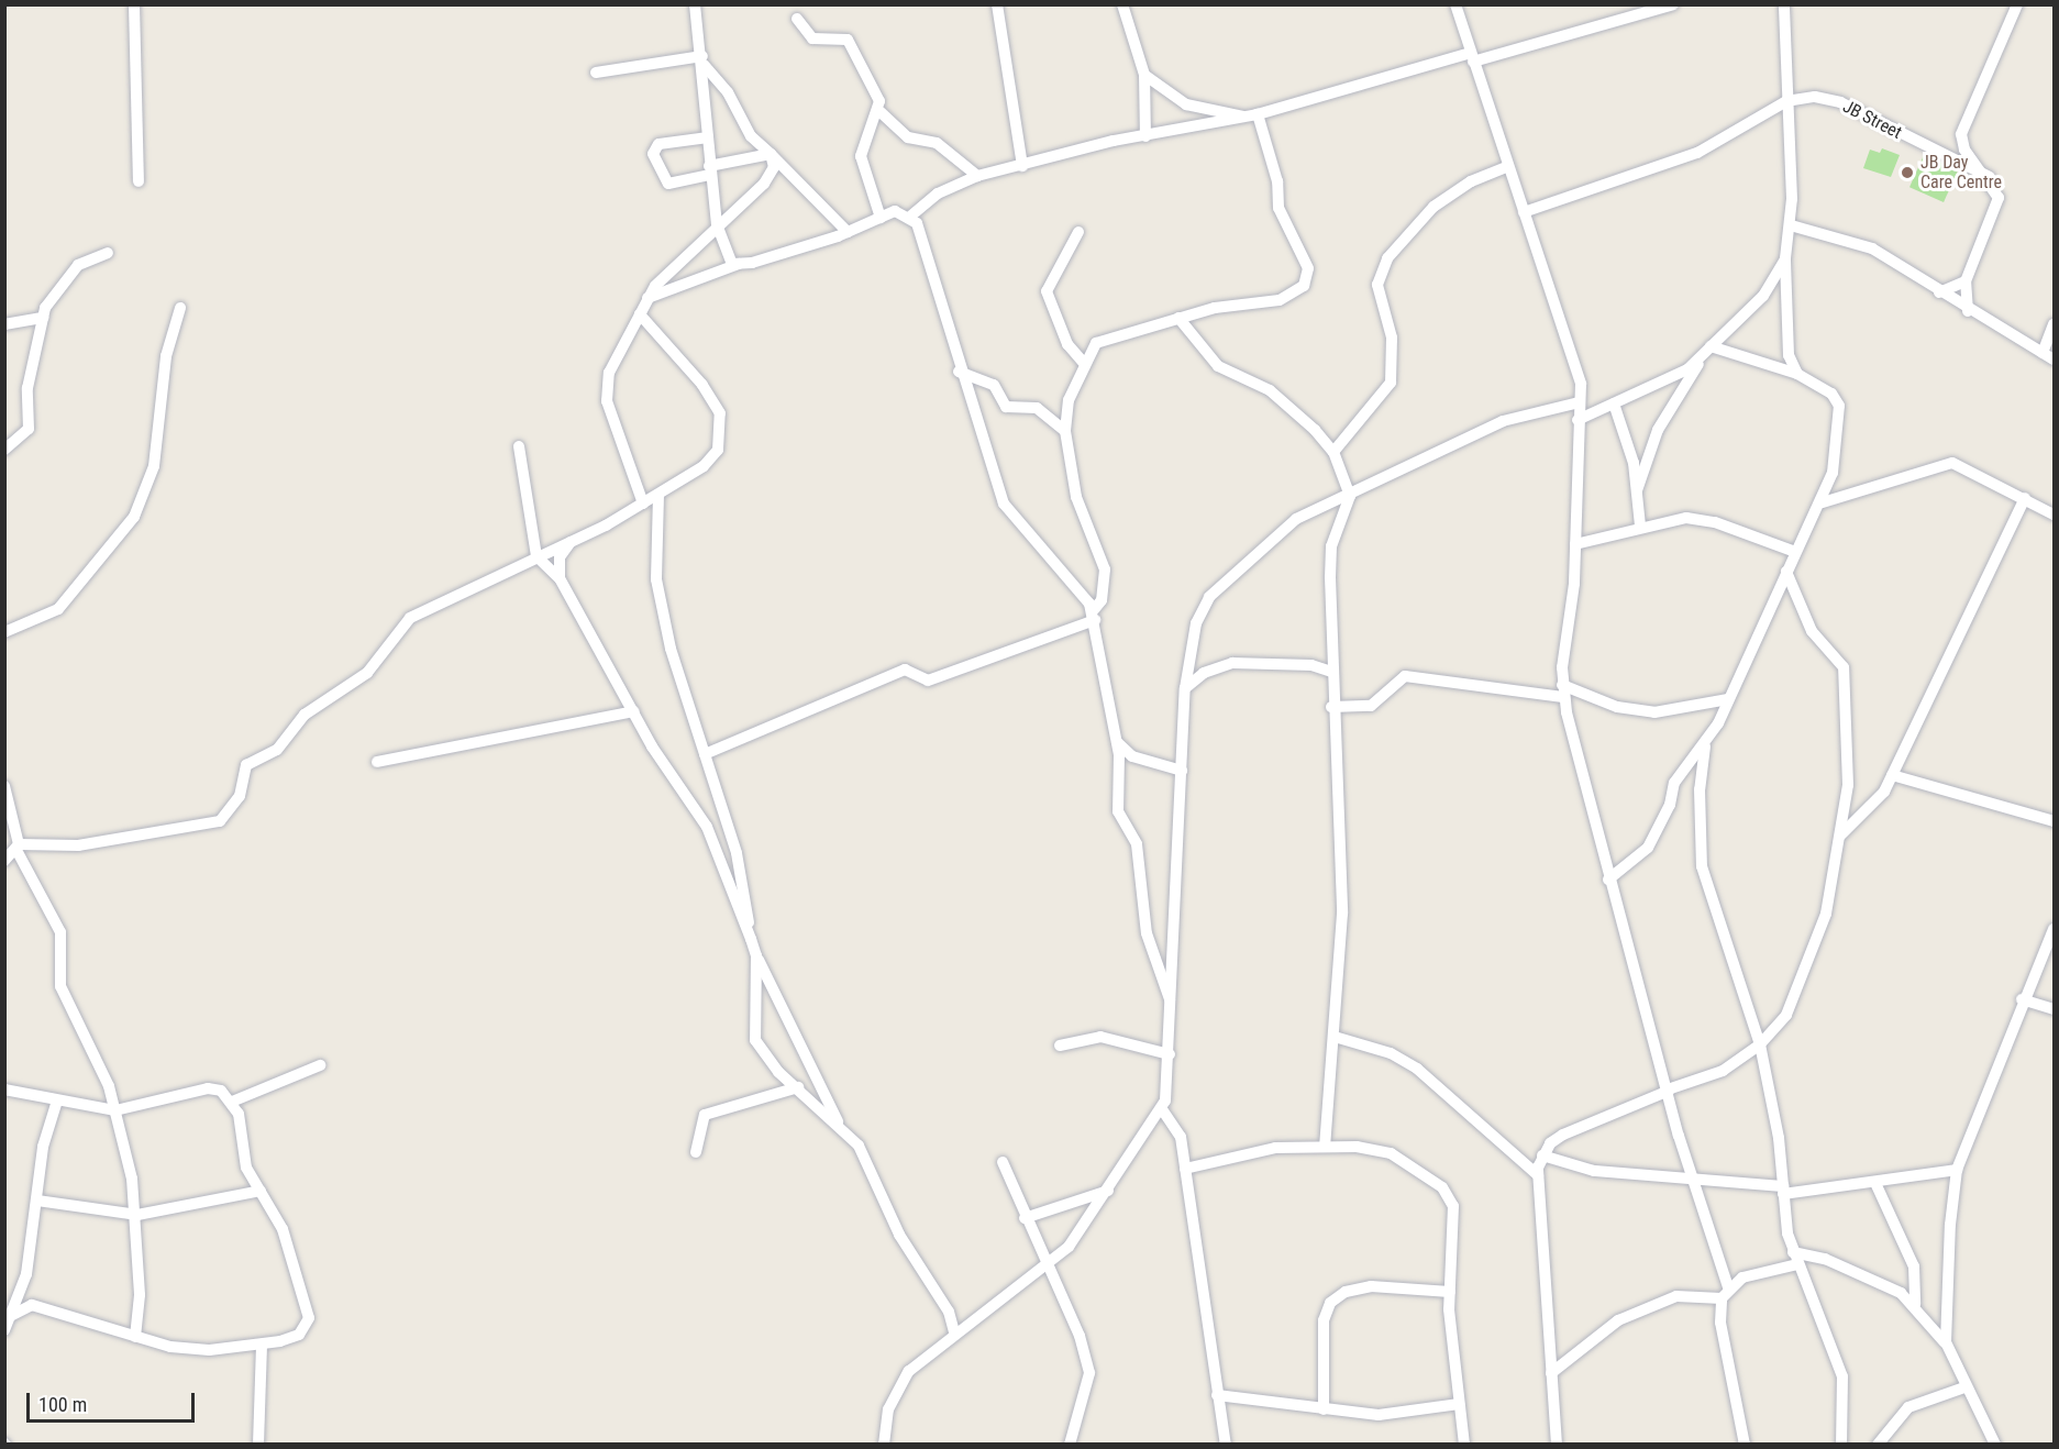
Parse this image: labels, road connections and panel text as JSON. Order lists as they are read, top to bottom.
{
  "streets": {
    "street": ["JB Street"]
  },
  "places": ["JB Day Care Centre"],
  "scale_bar": "100 m"
}
